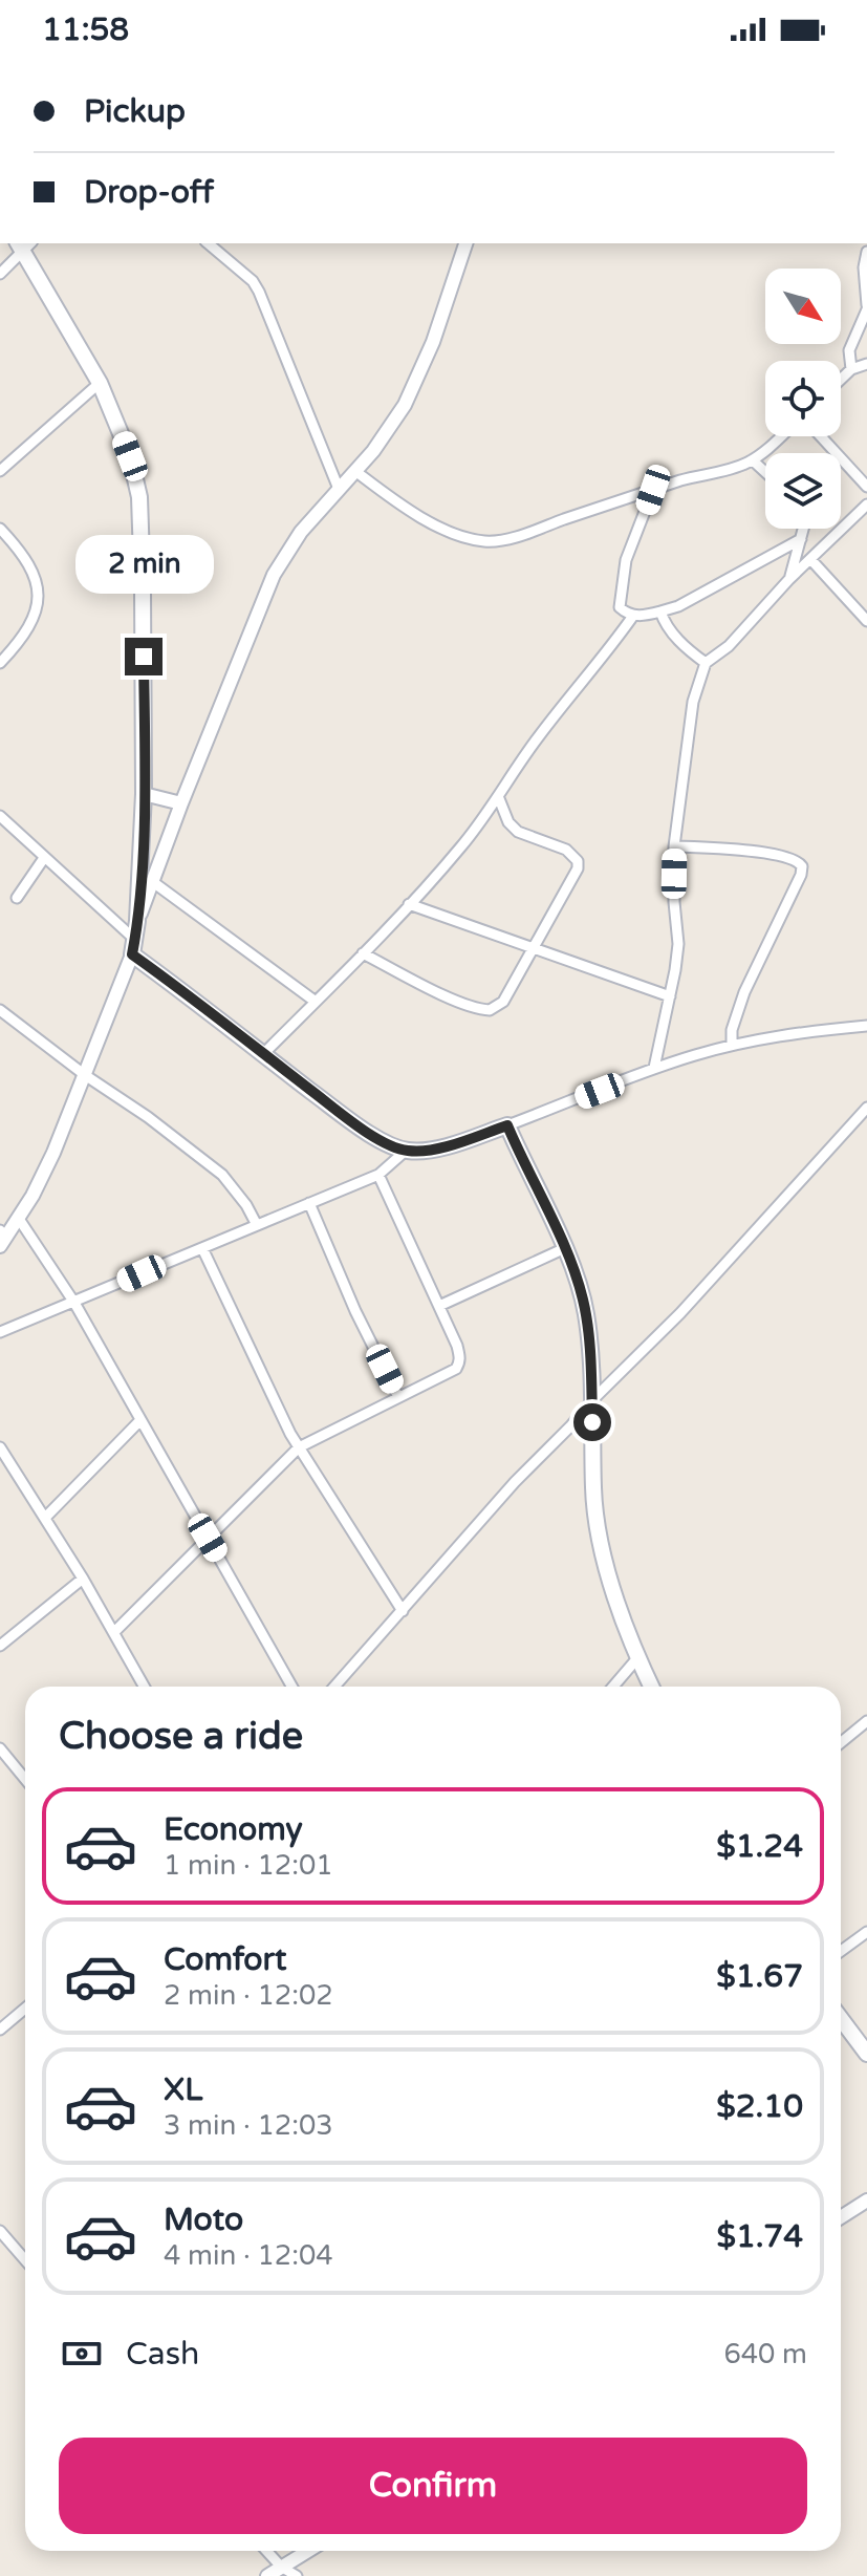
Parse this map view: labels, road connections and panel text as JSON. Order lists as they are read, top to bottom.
{
  "north": "bottom right",
  "page": {
    "status": "11:58",
    "banner": ["Pickup", "Drop-off"],
    "bubble": "2 min",
    "heading": "Choose a ride",
    "list": [
      {
        "name": "Economy",
        "note": "1 min · 12:01",
        "value": "$1.24"
      },
      {
        "name": "Comfort",
        "note": "2 min · 12:02",
        "value": "$1.67"
      },
      {
        "name": "XL",
        "note": "3 min · 12:03",
        "value": "$2.10"
      },
      {
        "name": "Moto",
        "note": "4 min · 12:04",
        "value": "$1.74"
      }
    ],
    "pay": ["Cash", "640 m"],
    "buttons": "Confirm"
  }
}
